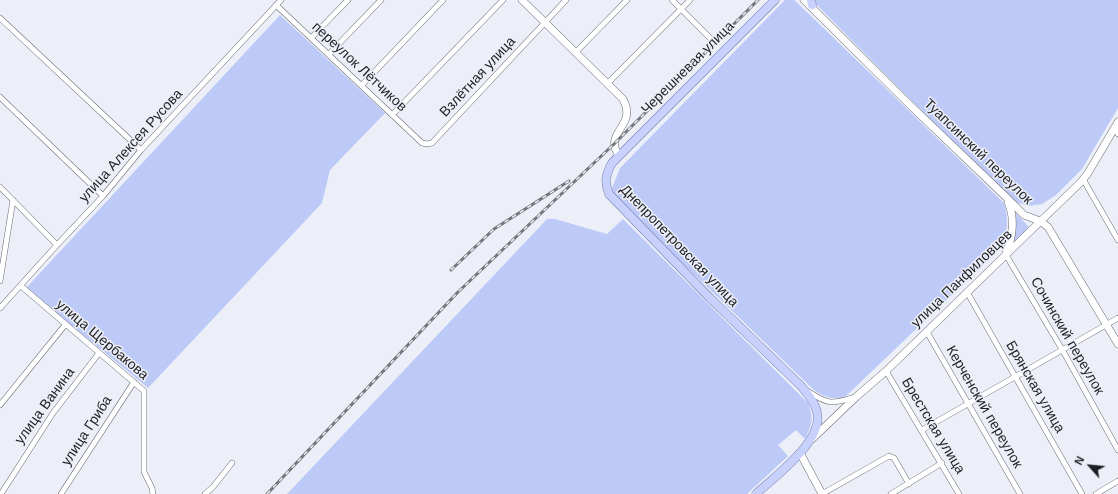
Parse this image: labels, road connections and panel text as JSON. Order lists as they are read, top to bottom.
{
  "streets": {
    "main road": ["Черешневая улица", "Днепропетровская улица"],
    "street": [
      "переулок Лётчиков",
      "Взлётная улица",
      "улица Алексея Русова",
      "Туапсинский переулок",
      "улица Панфиловцев",
      "Сочинский переулок",
      "улица Щербакова",
      "Брянская улица",
      "улица Ванина",
      "Керченский переулок",
      "Брестская улица",
      "улица Гриба"
    ]
  },
  "crossings": [
    ["переулок Лётчиков", "Взлётная улица"],
    ["переулок Лётчиков", "улица Алексея Русова"],
    ["Черешневая улица", "Днепропетровская улица"],
    ["улица Алексея Русова", "улица Щербакова"],
    ["Туапсинский переулок", "улица Панфиловцев"],
    ["Днепропетровская улица", "улица Панфиловцев"],
    ["улица Панфиловцев", "Сочинский переулок"],
    ["улица Панфиловцев", "Брянская улица"],
    ["улица Панфиловцев", "Керченский переулок"],
    ["улица Панфиловцев", "Брестская улица"],
    ["улица Щербакова", "улица Ванина"],
    ["улица Щербакова", "улица Гриба"]
  ],
  "north": "top left"
}
